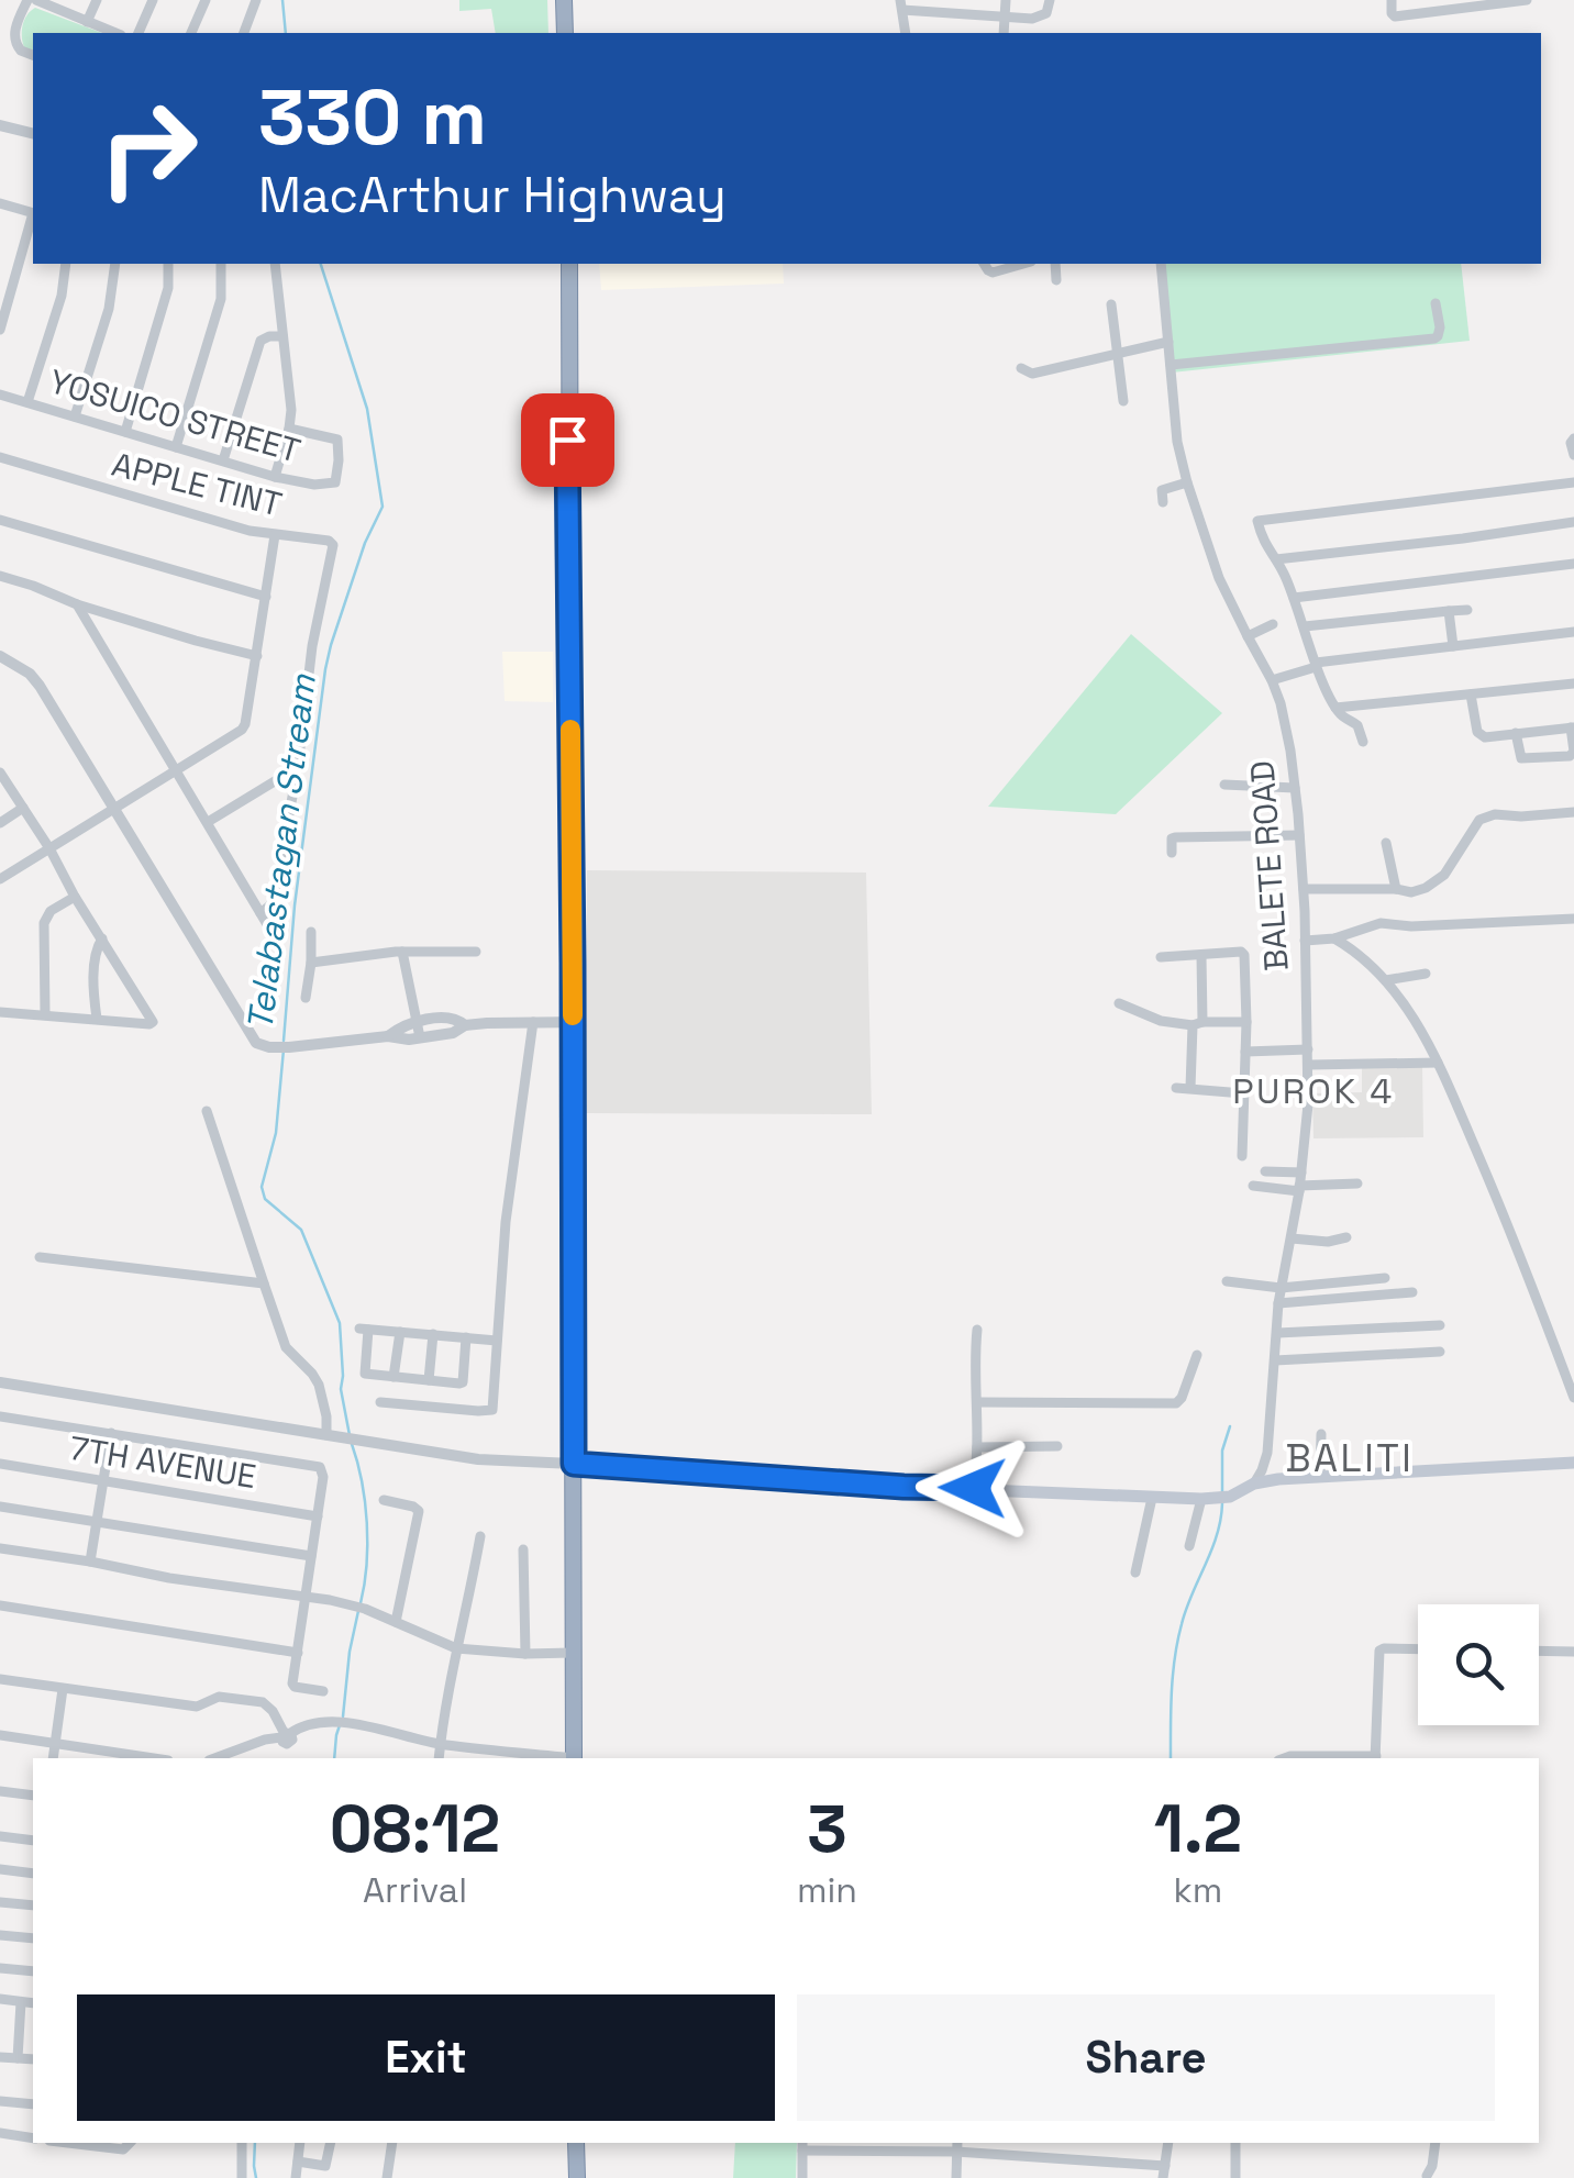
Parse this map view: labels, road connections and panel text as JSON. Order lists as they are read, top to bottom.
{
  "streets": {
    "street": [
      "YOSUICO STREET",
      "APPLE TINT",
      "BALETE ROAD",
      "7TH AVENUE"
    ]
  },
  "districts": ["PUROK 4", "BALITI"],
  "water": ["Telabastagan Stream"],
  "page": {
    "turn": ["330 m", "MacArthur Highway"],
    "eta": [
      "08:12",
      "Arrival",
      "3",
      "min",
      "1.2",
      "km"
    ],
    "buttons": ["Exit", "Share"]
  }
}
